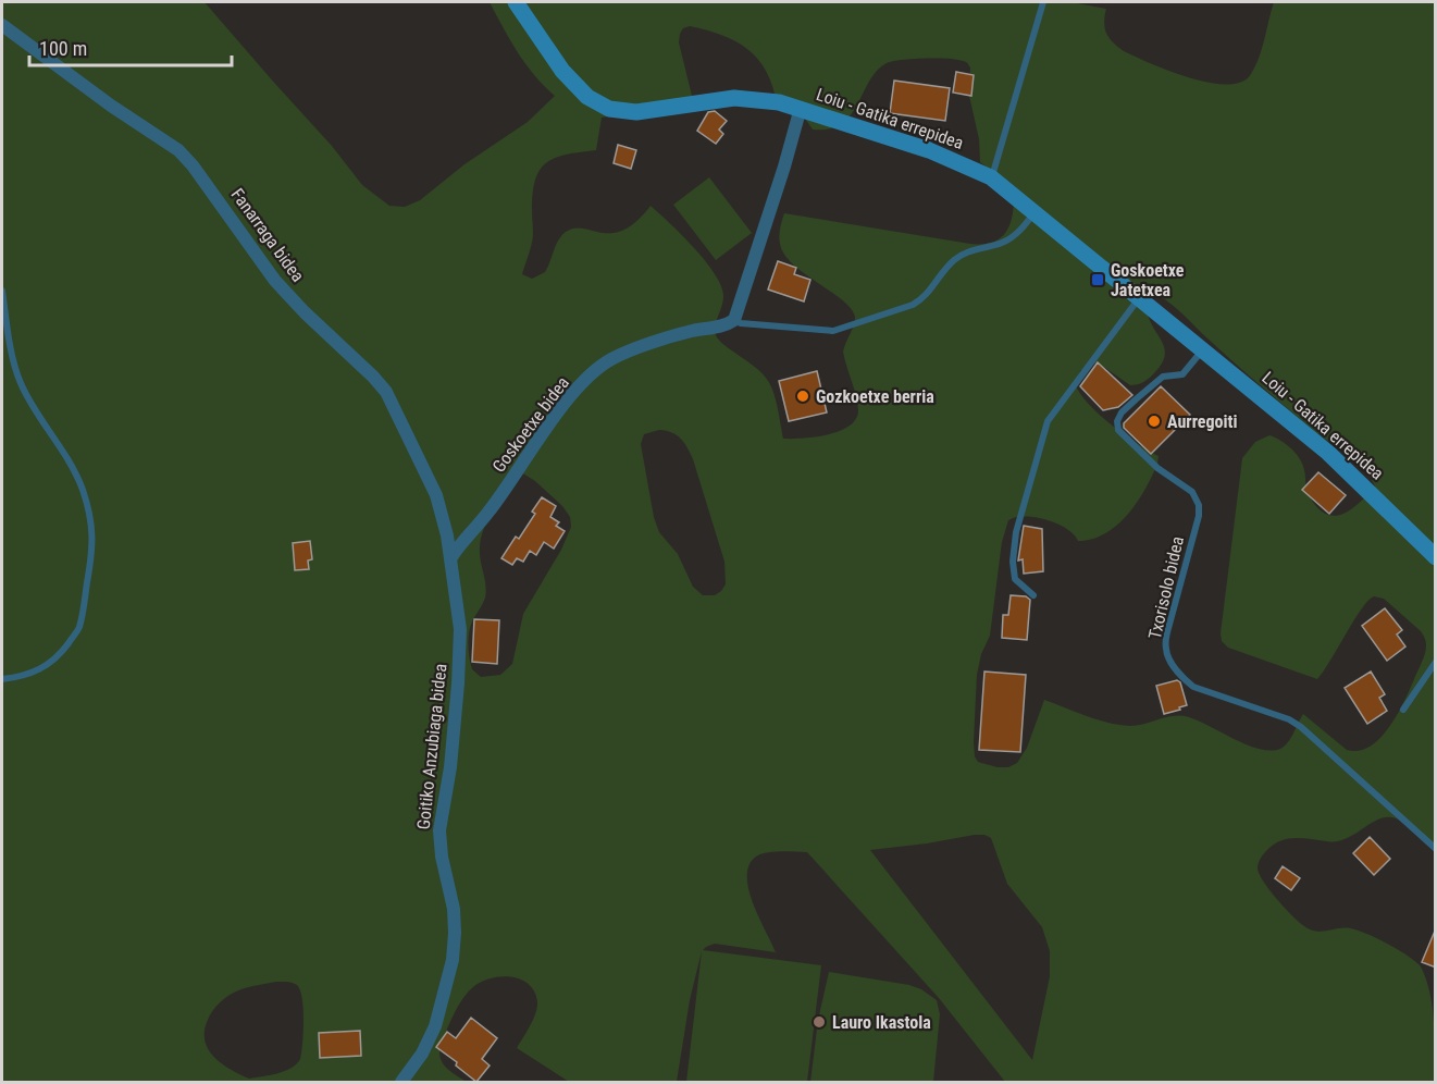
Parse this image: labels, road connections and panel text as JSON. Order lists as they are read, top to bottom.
{
  "streets": {
    "street": [
      "Loiu - Gatika errepidea",
      "Fanarraga bidea",
      "Goskoetxe bidea",
      "Goitiko Anzubiaga bidea"
    ],
    "lane": ["Txorisolo bidea"]
  },
  "crossings": [
    ["Loiu - Gatika errepidea", "Goskoetxe bidea"],
    ["Loiu - Gatika errepidea", "Txorisolo bidea"],
    ["Fanarraga bidea", "Goskoetxe bidea"],
    ["Fanarraga bidea", "Goitiko Anzubiaga bidea"],
    ["Goskoetxe bidea", "Goitiko Anzubiaga bidea"]
  ],
  "places": {
    "transit": ["Goskoetxe Jatetxea"],
    "other": ["Gozkoetxe berria", "Aurregoiti", "Lauro Ikastola"]
  },
  "scale_bar": "100 m"
}
